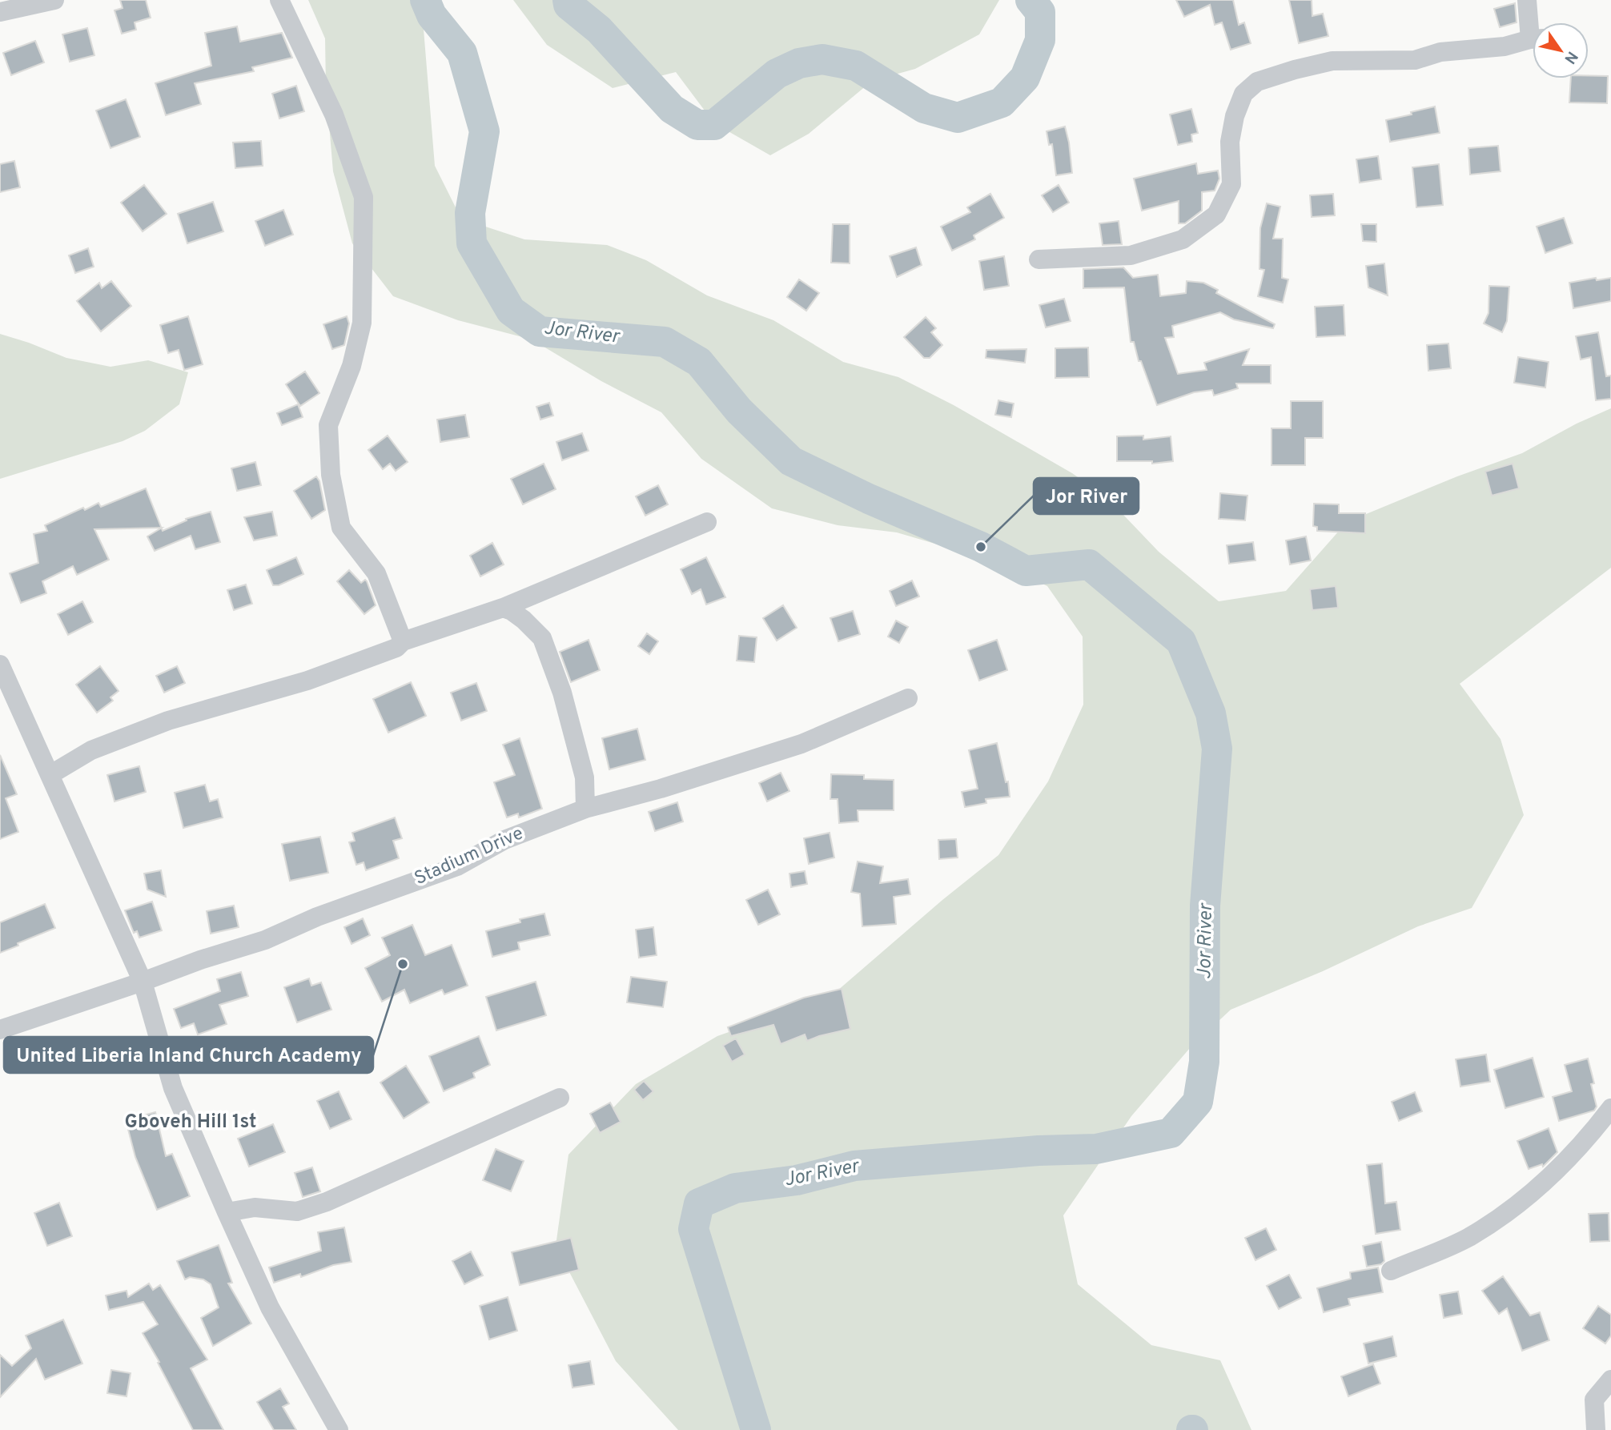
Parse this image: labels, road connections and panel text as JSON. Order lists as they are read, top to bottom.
{
  "streets": {
    "street": ["Stadium Drive"]
  },
  "districts": ["Gboveh Hill 1st"],
  "water": ["Jor River"],
  "places": ["Jor River", "United Liberia Inland Church Academy"],
  "north": "bottom right"
}
